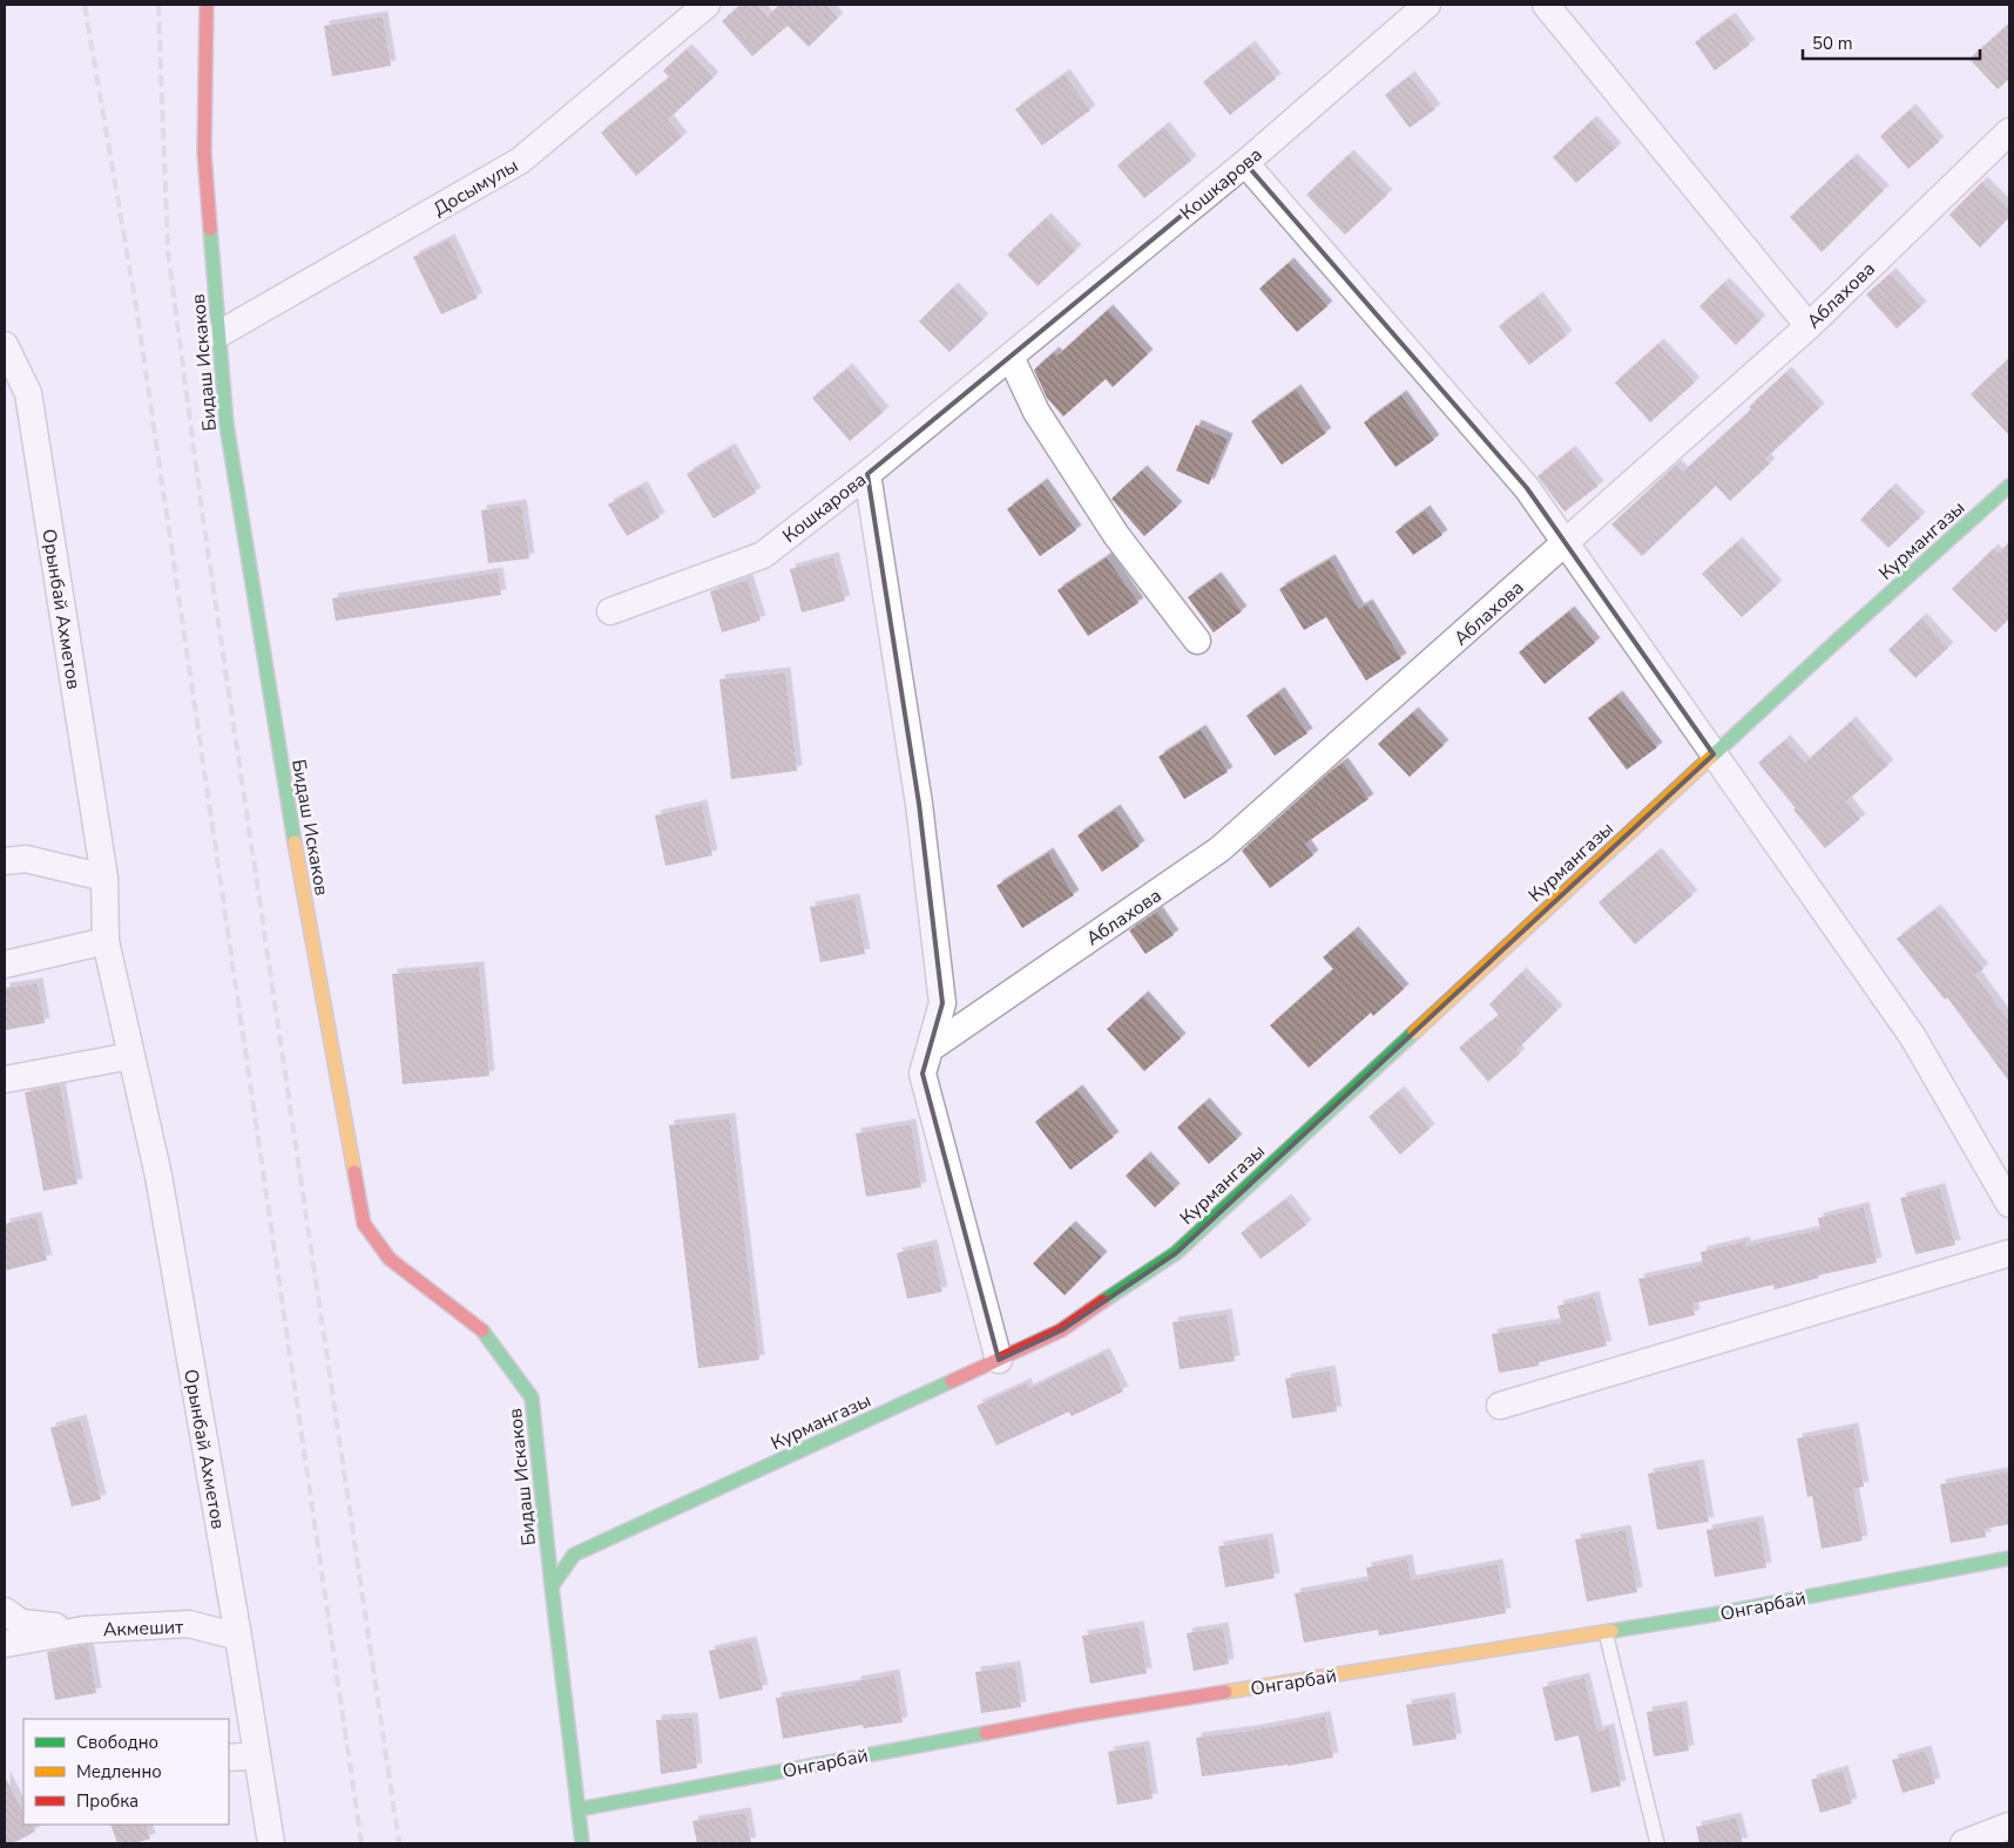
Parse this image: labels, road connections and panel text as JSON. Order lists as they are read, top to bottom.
{
  "streets": {
    "street": [
      "Кошкарова",
      "Досымулы",
      "Аблахова",
      "Бидаш Искаков",
      "Курмангазы",
      "Орынбай Ахметов",
      "Онгарбай",
      "Акмешит"
    ]
  },
  "crossings": [
    ["Досымулы", "Бидаш Искаков"],
    ["Бидаш Искаков", "Курмангазы"],
    ["Орынбай Ахметов", "Акмешит"]
  ],
  "legend": ["Свободно", "Медленно", "Пробка"],
  "scale_bar": "50 m"
}
